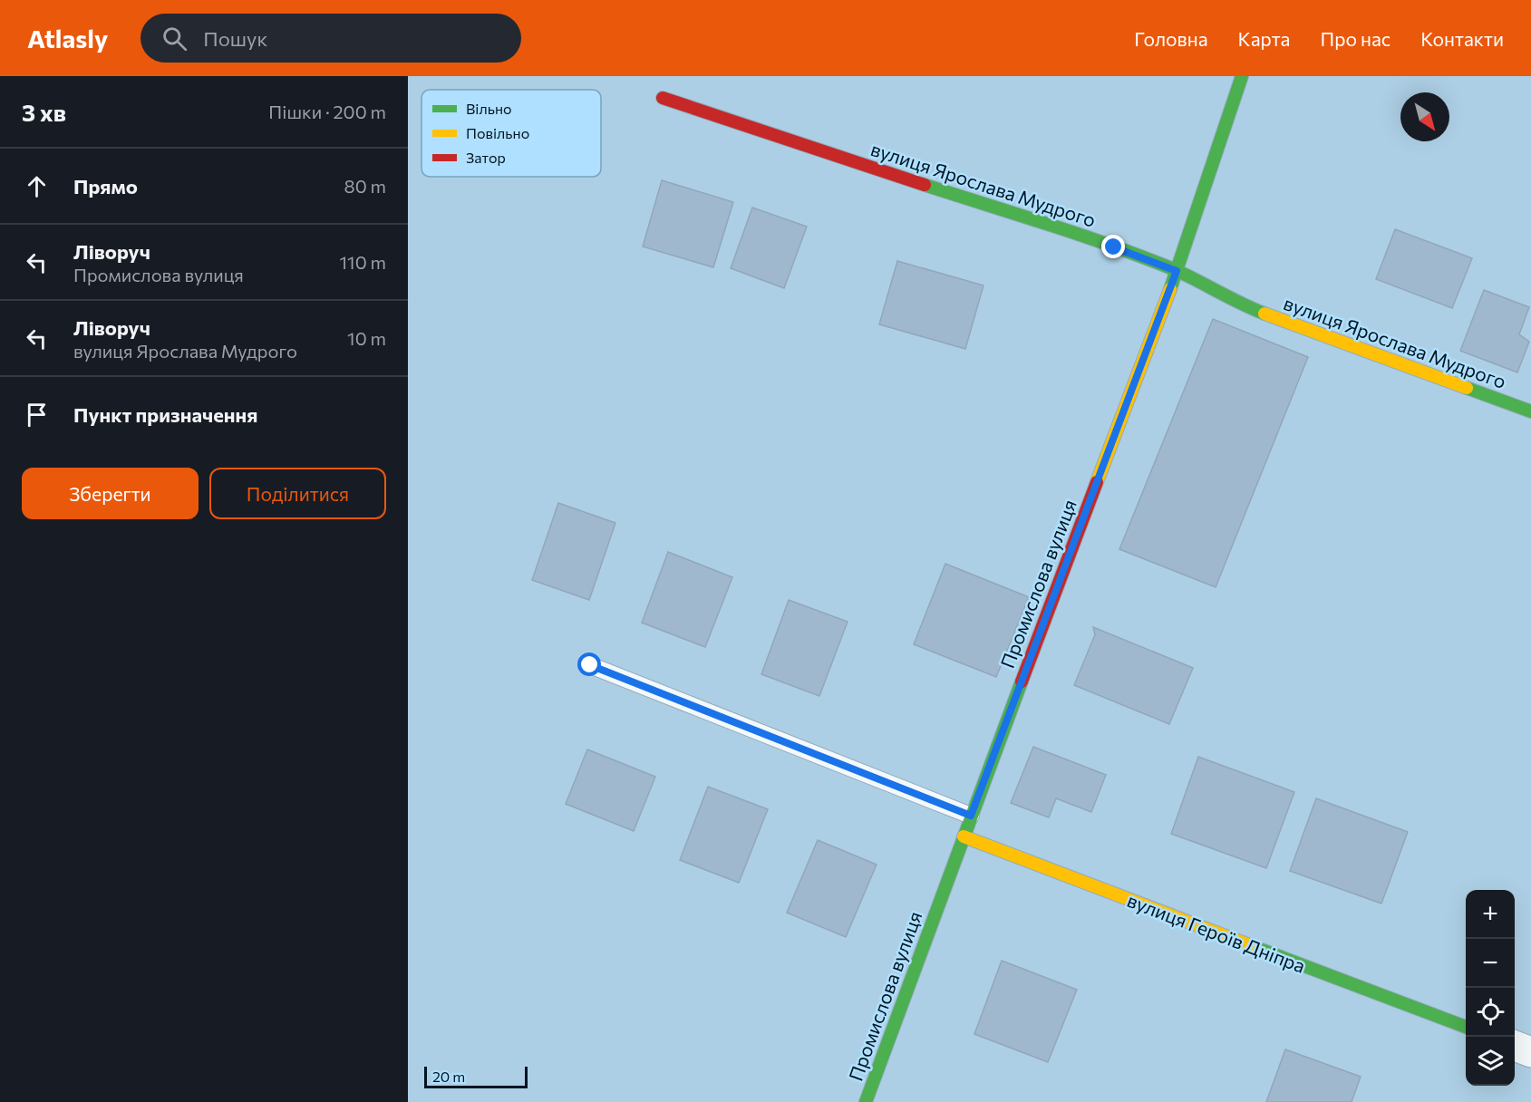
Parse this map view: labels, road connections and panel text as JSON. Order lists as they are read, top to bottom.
{
  "streets": {
    "street": ["вулиця Ярослава Мудрого", "Промислова вулиця", "вулиця Героїв Дніпра"]
  },
  "crossings": [
    ["вулиця Ярослава Мудрого", "Промислова вулиця"],
    ["Промислова вулиця", "вулиця Героїв Дніпра"]
  ],
  "legend": ["Вільно", "Повільно", "Затор"],
  "scale_bar": "20 m",
  "north": "bottom right",
  "page": {
    "header": "Atlasly",
    "search": "Пошук",
    "nav": [
      "Головна",
      "Карта",
      "Про нас",
      "Контакти"
    ],
    "heading": ["3 хв", "Пішки · 200 m"],
    "list": [
      ["Прямо", "80 m"],
      ["Ліворуч", "Промислова вулиця", "110 m"],
      ["Ліворуч", "вулиця Ярослава Мудрого", "10 m"],
      "Пункт призначення"
    ],
    "buttons": ["Зберегти", "Поділитися"],
    "map_buttons": ["+", "−"],
    "scale": "20 m"
  }
}
